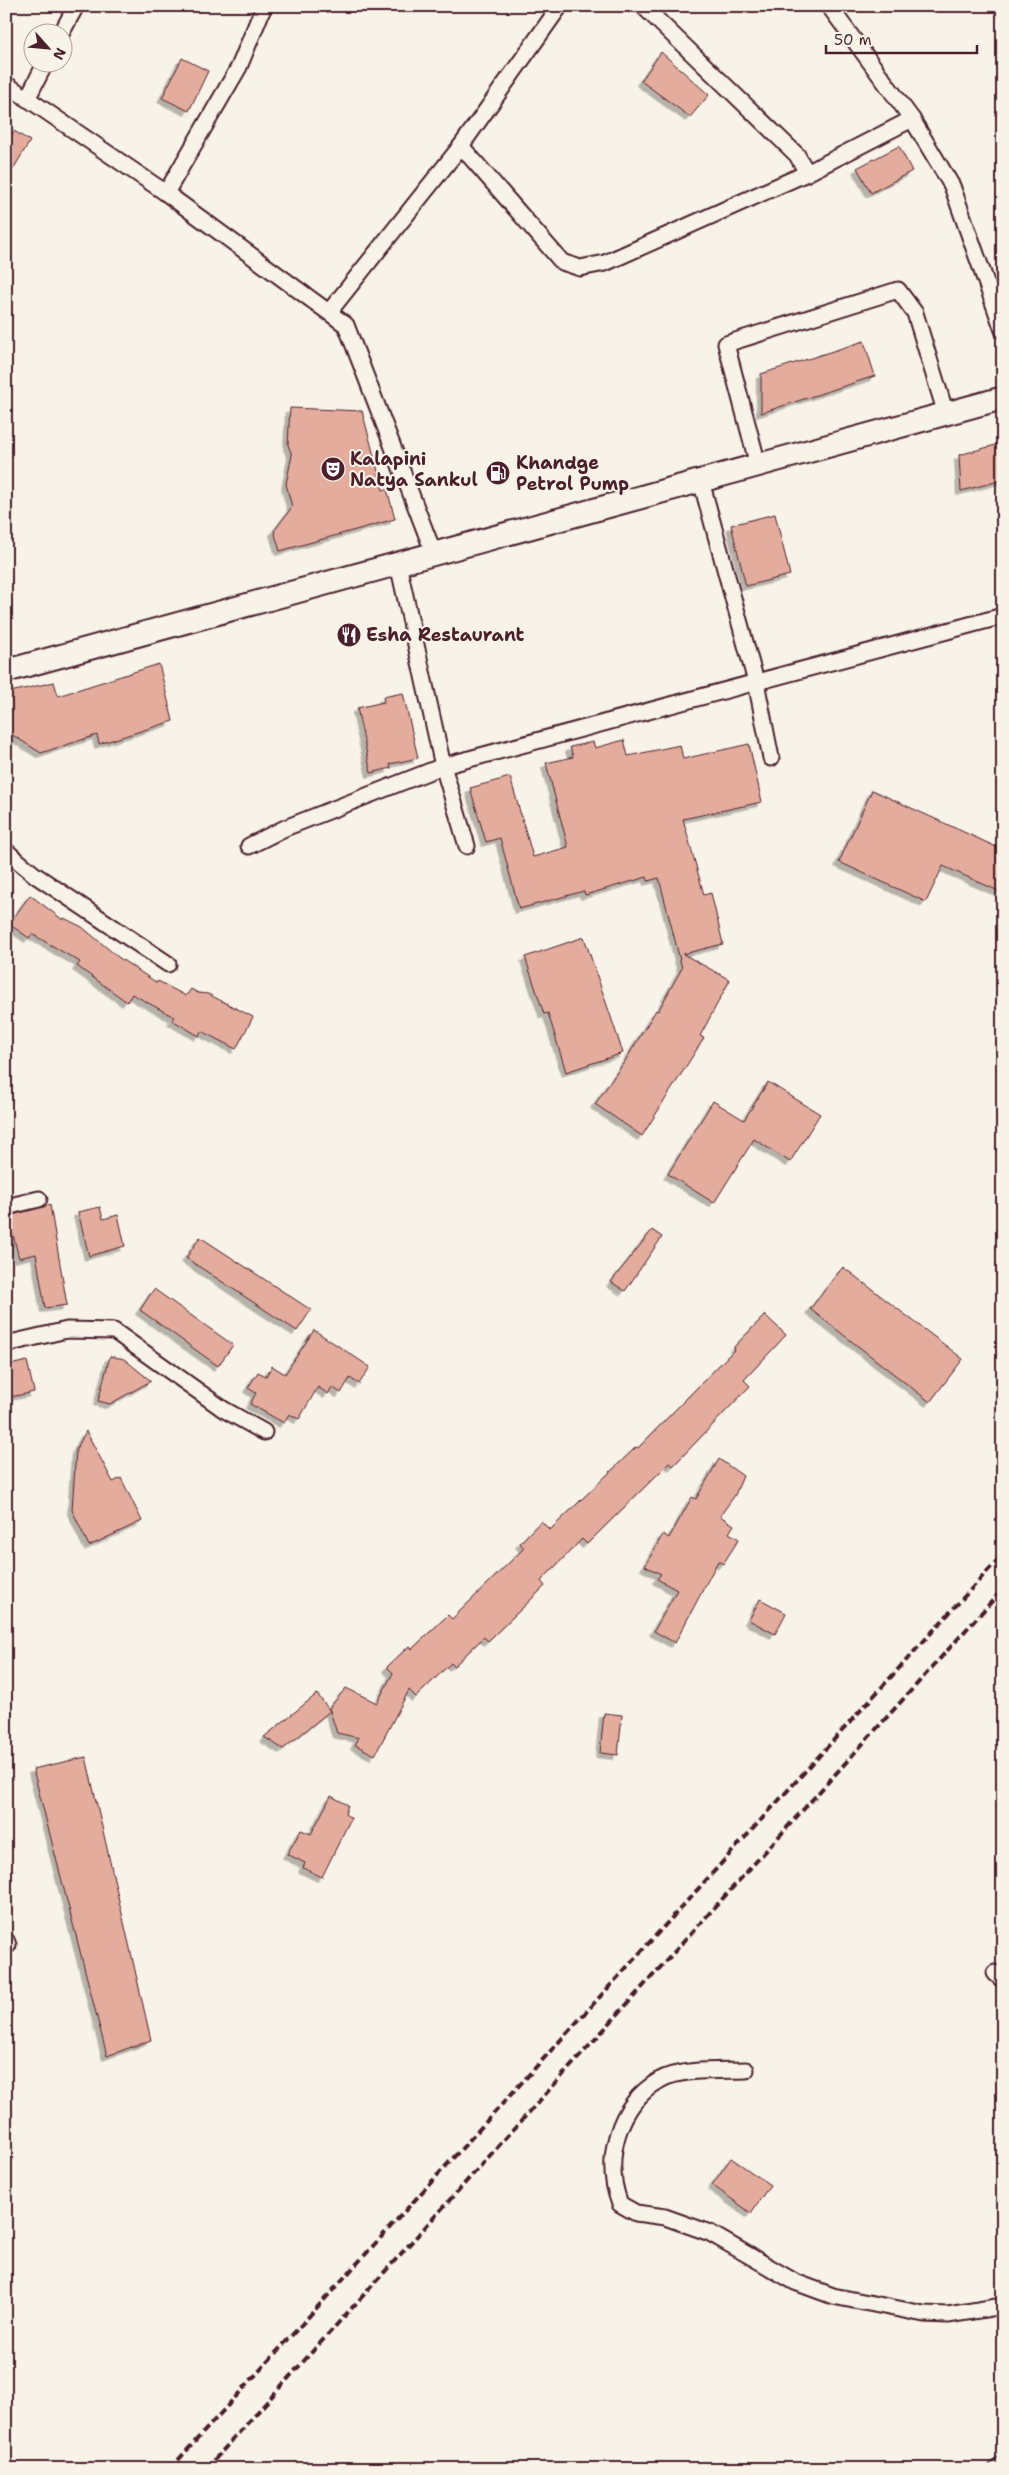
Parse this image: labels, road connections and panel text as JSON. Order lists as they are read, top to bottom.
{
  "places": {
    "theatre": ["Kalapini Natya Sankul"],
    "fuel station": ["Khandge Petrol Pump"],
    "restaurant": ["Esha Restaurant"]
  },
  "scale_bar": "50 m",
  "north": "bottom right"
}
